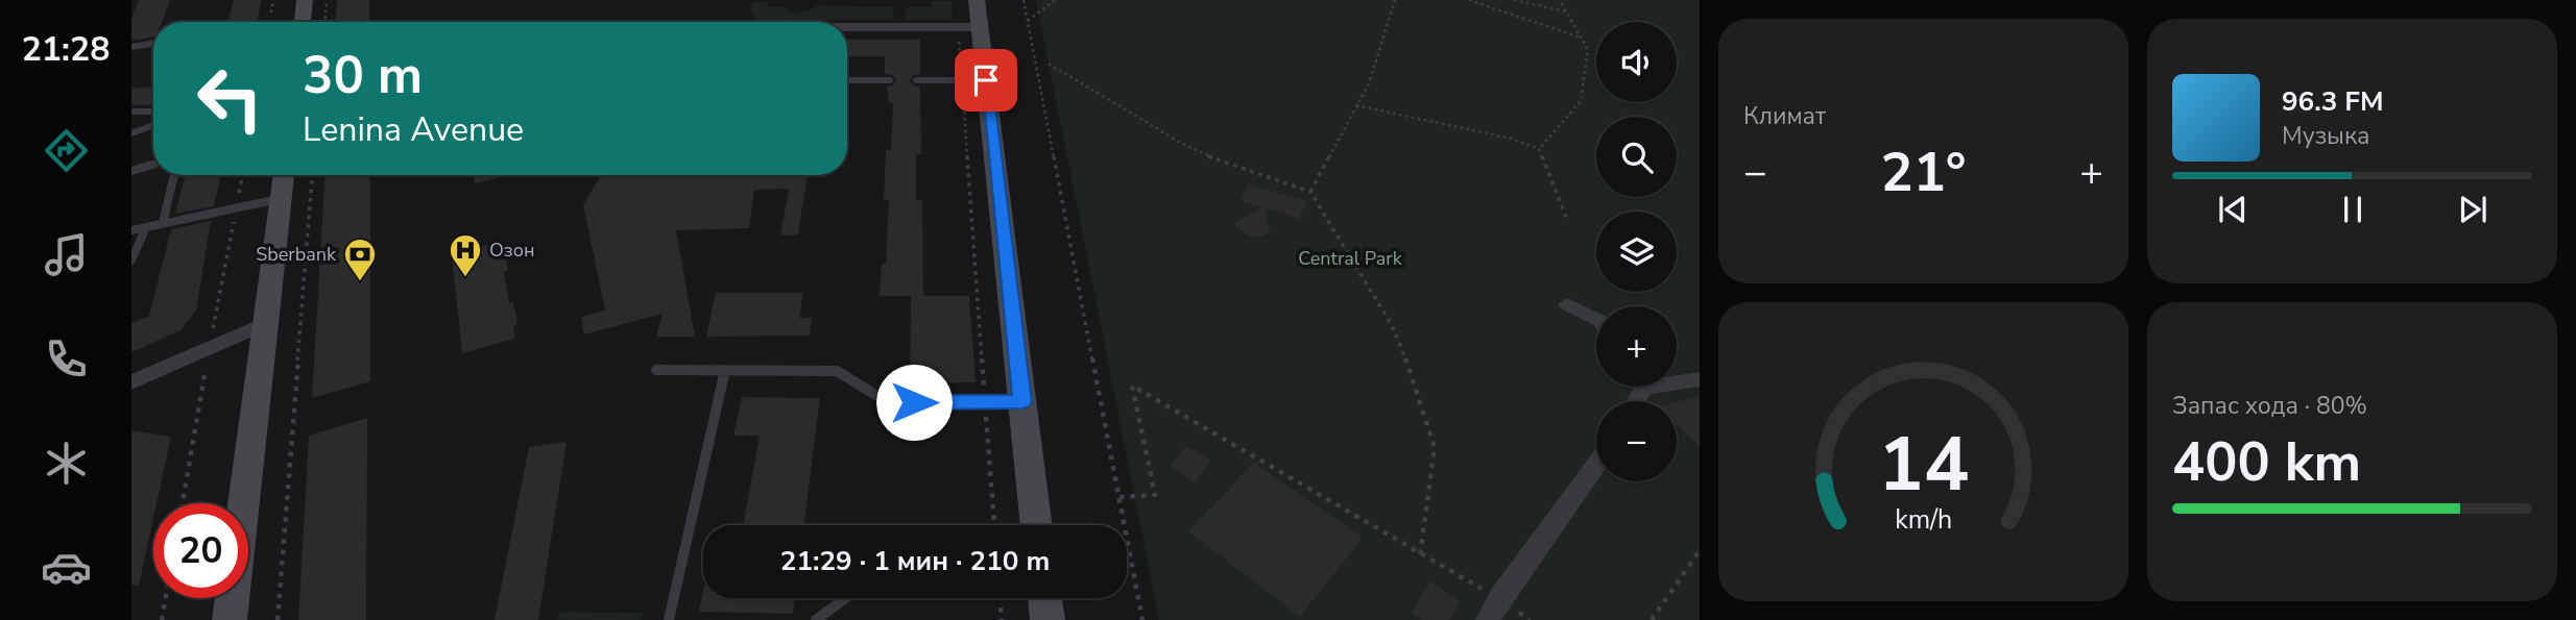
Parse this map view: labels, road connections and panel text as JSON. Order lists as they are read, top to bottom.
{
  "parks": ["Central Park"],
  "places": {
    "hospital": ["Озон"],
    "bank": ["Sberbank"]
  },
  "page": {
    "tabs": "21:28",
    "tile": [
      "Климат",
      ["Запас хода · 80%", "400 km"]
    ],
    "map_buttons": ["+", "−"],
    "turn": ["30 m", "Lenina Avenue"],
    "song": ["96.3 FM", "Музыка"],
    "heat": ["−", "21°", "+"],
    "limit": "20",
    "trip": "21:29 · 1 мин · 210 m",
    "gauge": ["14", "km/h"]
  }
}
